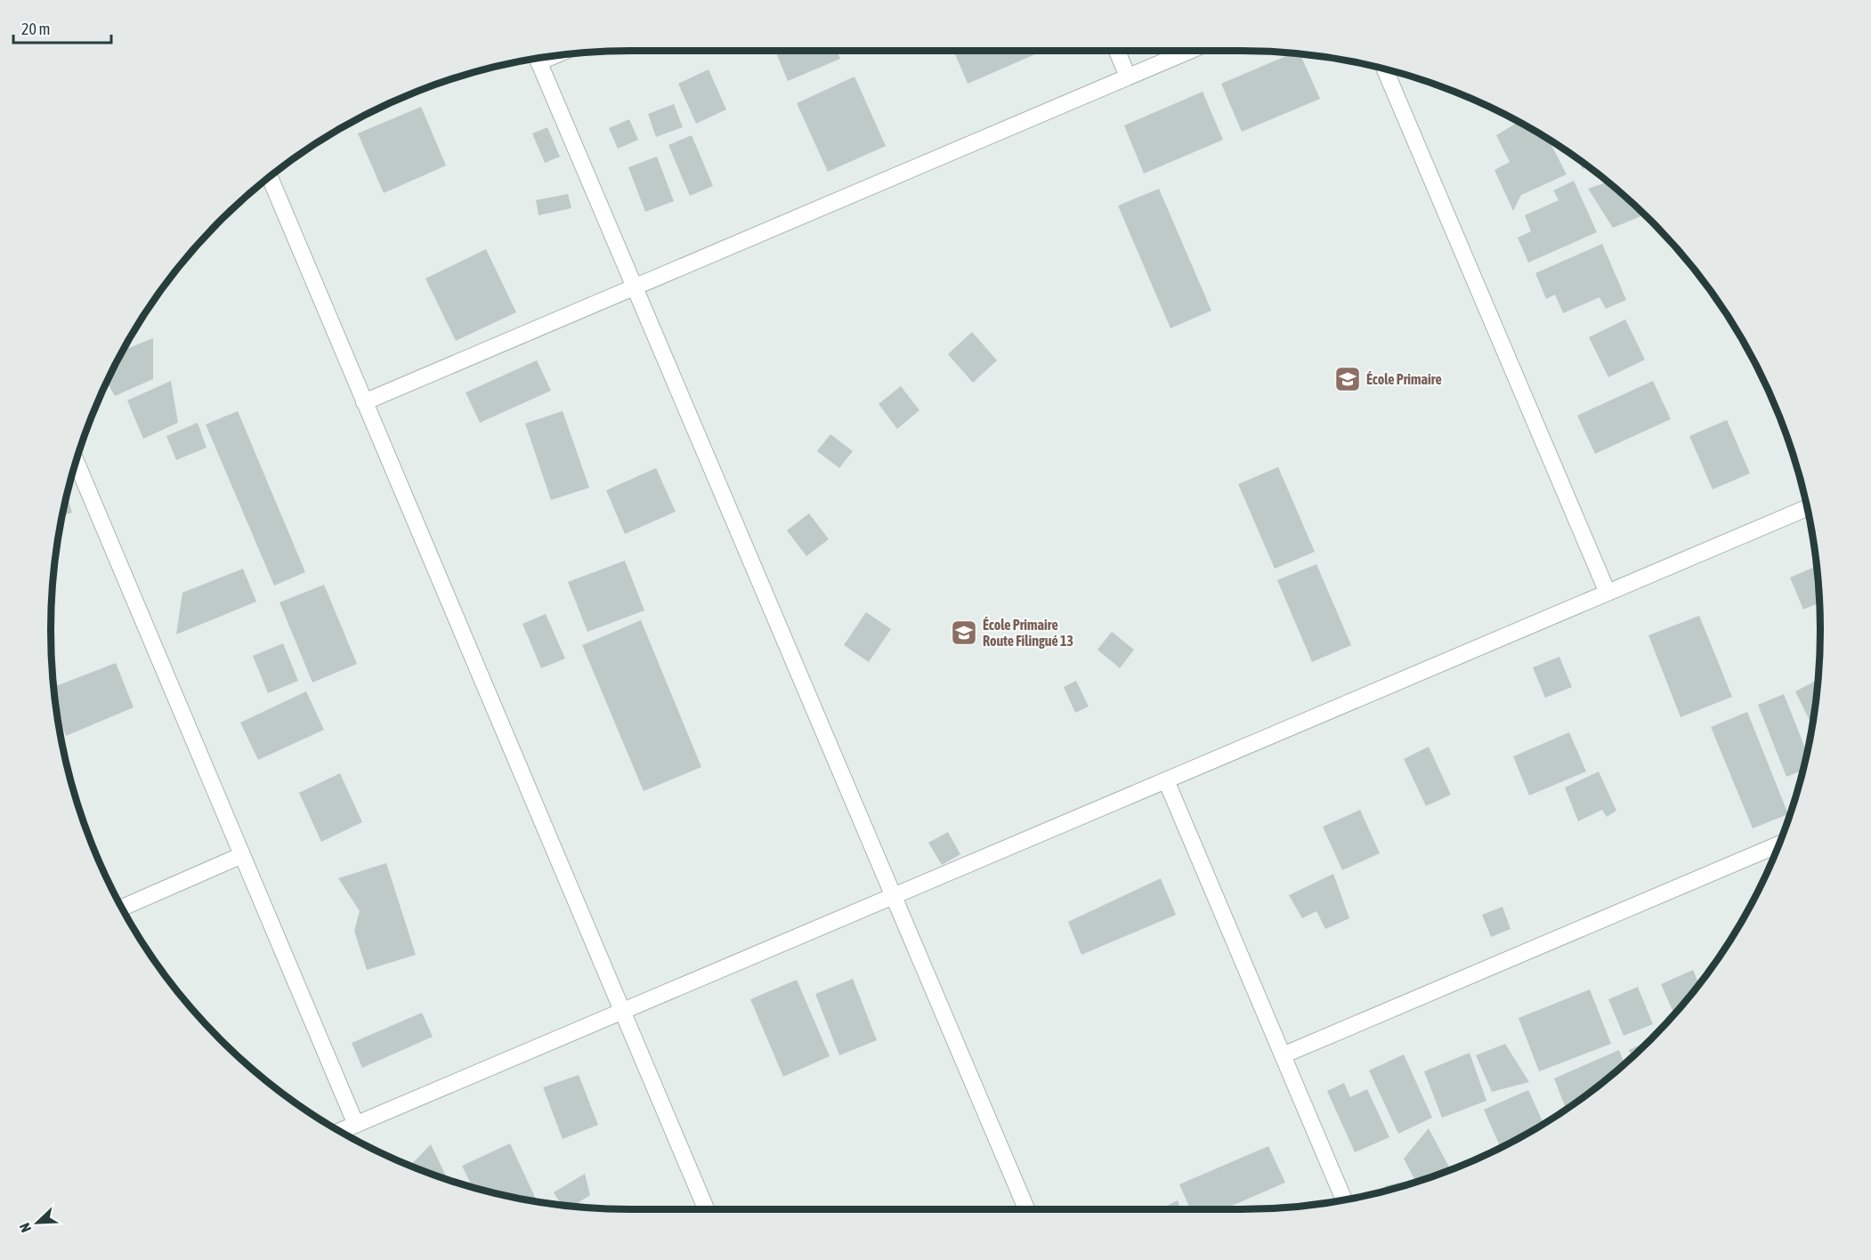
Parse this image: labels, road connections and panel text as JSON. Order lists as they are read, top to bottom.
{
  "places": {
    "school or university": ["École Primaire", "École Primaire Route Filingué 13"]
  },
  "scale_bar": "20 m",
  "north": "bottom left"
}
